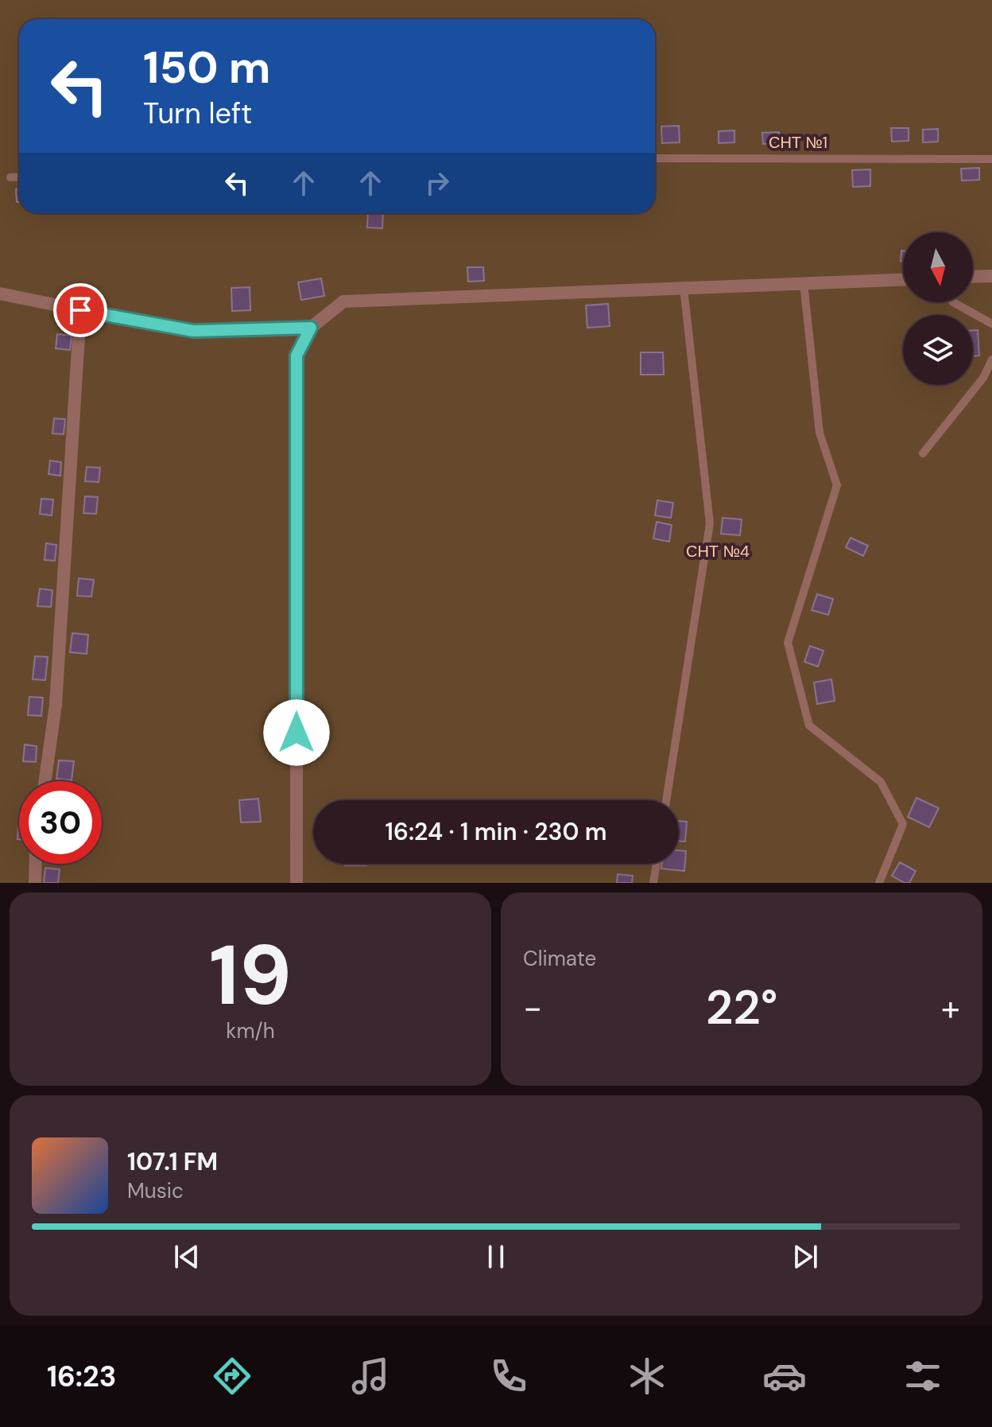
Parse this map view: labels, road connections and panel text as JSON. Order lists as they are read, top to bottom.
{
  "parks": ["СНТ №1", "СНТ №4"],
  "north": "bottom",
  "page": {
    "turn": ["150 m", "Turn left"],
    "limit": "30",
    "trip": "16:24 · 1 min · 230 m",
    "tile": [
      ["19", "km/h"],
      "Climate"
    ],
    "heat": ["−", "22°", "+"],
    "song": ["107.1 FM", "Music"],
    "tabs": "16:23"
  }
}
